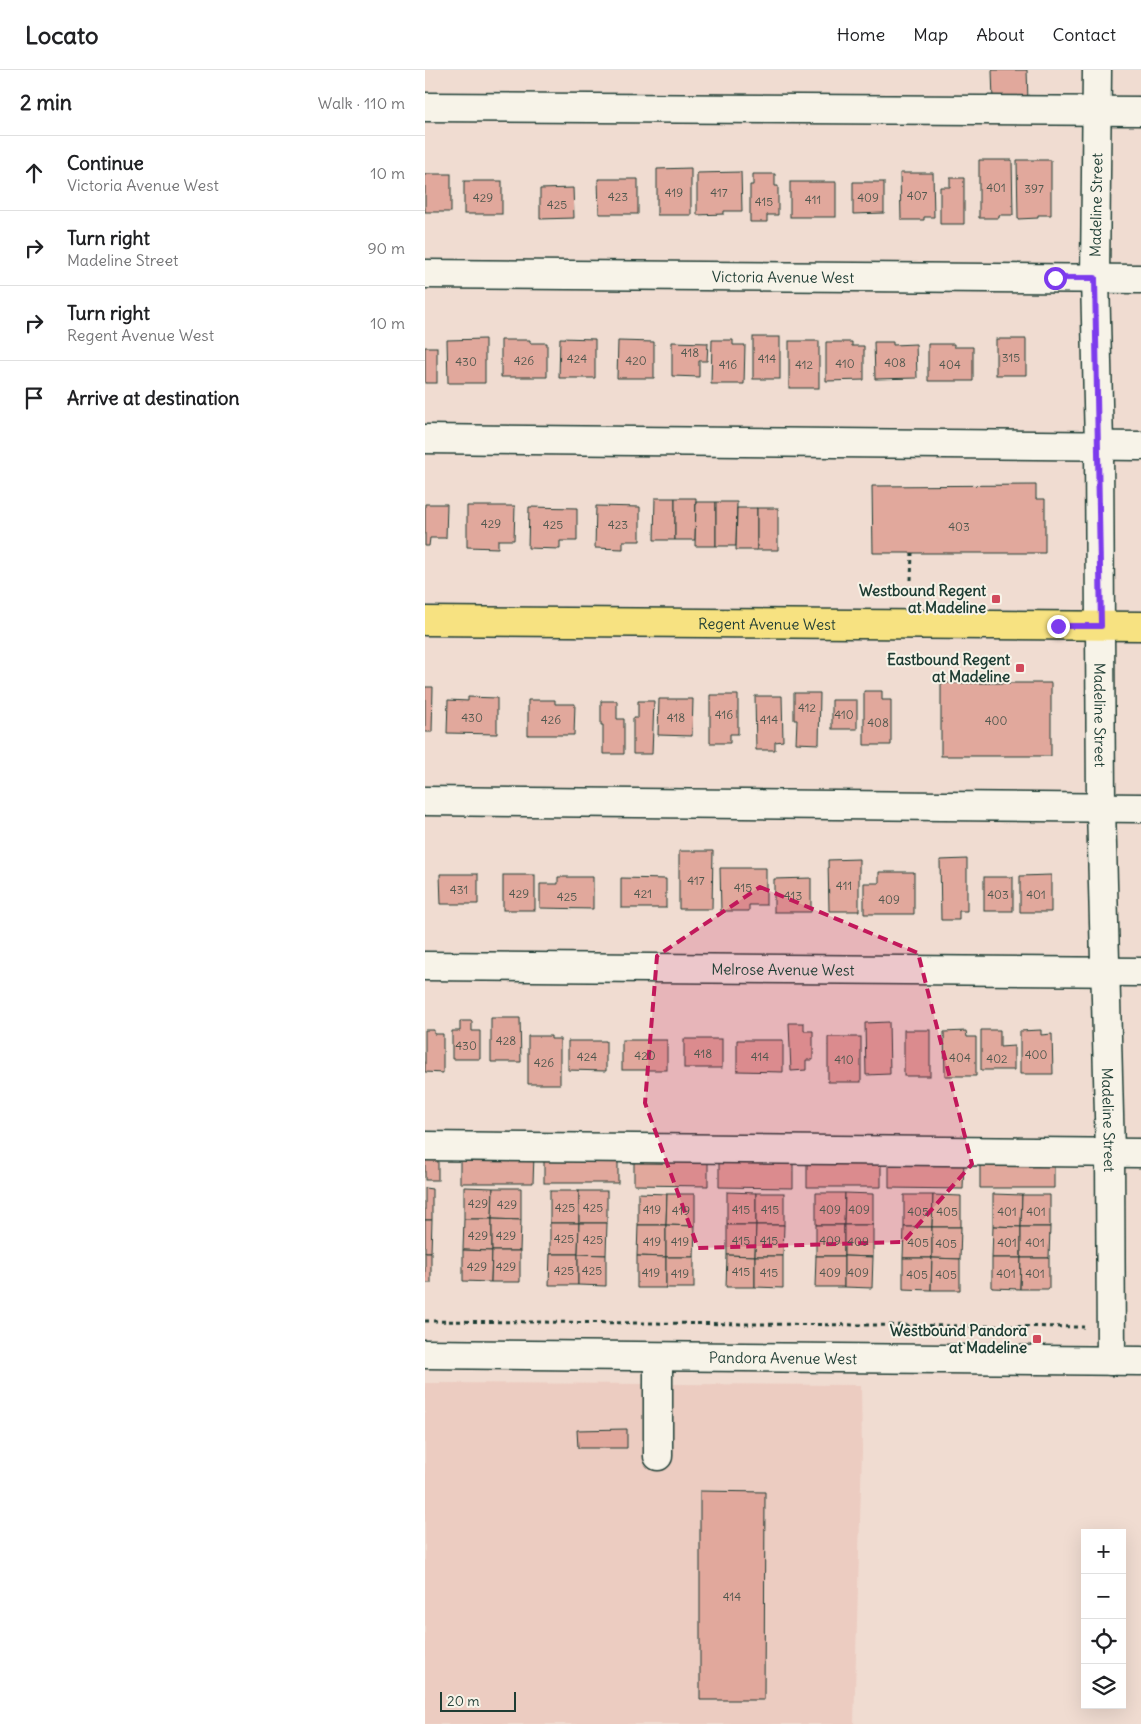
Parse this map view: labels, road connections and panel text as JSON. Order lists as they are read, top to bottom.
{
  "streets": {
    "main road": ["Regent Avenue West"],
    "street": [
      "Madeline Street",
      "Victoria Avenue West",
      "Melrose Avenue West",
      "Pandora Avenue West"
    ]
  },
  "crossings": [
    ["Madeline Street", "Victoria Avenue West"],
    ["Madeline Street", "Regent Avenue West"],
    ["Madeline Street", "Melrose Avenue West"],
    ["Madeline Street", "Pandora Avenue West"]
  ],
  "places": {
    "transit": ["Westbound Regent at Madeline", "Eastbound Regent at Madeline", "Westbound Pandora at Madeline"]
  },
  "house_numbers": [
    "401",
    "397",
    "419",
    "417",
    "407",
    "423",
    "429",
    "409",
    "411",
    "415",
    "425",
    "418",
    "315",
    "424",
    "414",
    "426",
    "420",
    "430",
    "408",
    "410",
    "416",
    "412",
    "404",
    "429",
    "425",
    "423",
    "403",
    "412",
    "416",
    "410",
    "430",
    "418",
    "426",
    "414",
    "400",
    "408",
    "417",
    "411",
    "415",
    "431",
    "429",
    "421",
    "403",
    "401",
    "413",
    "425",
    "409",
    "428",
    "430",
    "418",
    "400",
    "420",
    "424",
    "414",
    "404",
    "402",
    "410",
    "426",
    "429",
    "429",
    "425",
    "425",
    "419",
    "415",
    "415",
    "409",
    "409",
    "419",
    "405",
    "405",
    "401",
    "401",
    "429",
    "429",
    "425",
    "425",
    "415",
    "415",
    "409",
    "419",
    "419",
    "409",
    "405",
    "401",
    "401",
    "405",
    "429",
    "429",
    "425",
    "425",
    "415",
    "419",
    "415",
    "409",
    "409",
    "419",
    "401",
    "401",
    "405",
    "405",
    "414"
  ],
  "scale_bar": "20 m",
  "page": {
    "header": "Locato",
    "nav": [
      "Home",
      "Map",
      "About",
      "Contact"
    ],
    "heading": ["2 min", "Walk · 110 m"],
    "list": [
      ["Continue", "Victoria Avenue West", "10 m"],
      ["Turn right", "Madeline Street", "90 m"],
      ["Turn right", "Regent Avenue West", "10 m"],
      "Arrive at destination"
    ],
    "map_buttons": ["+", "−"],
    "scale": "20 m"
  }
}
